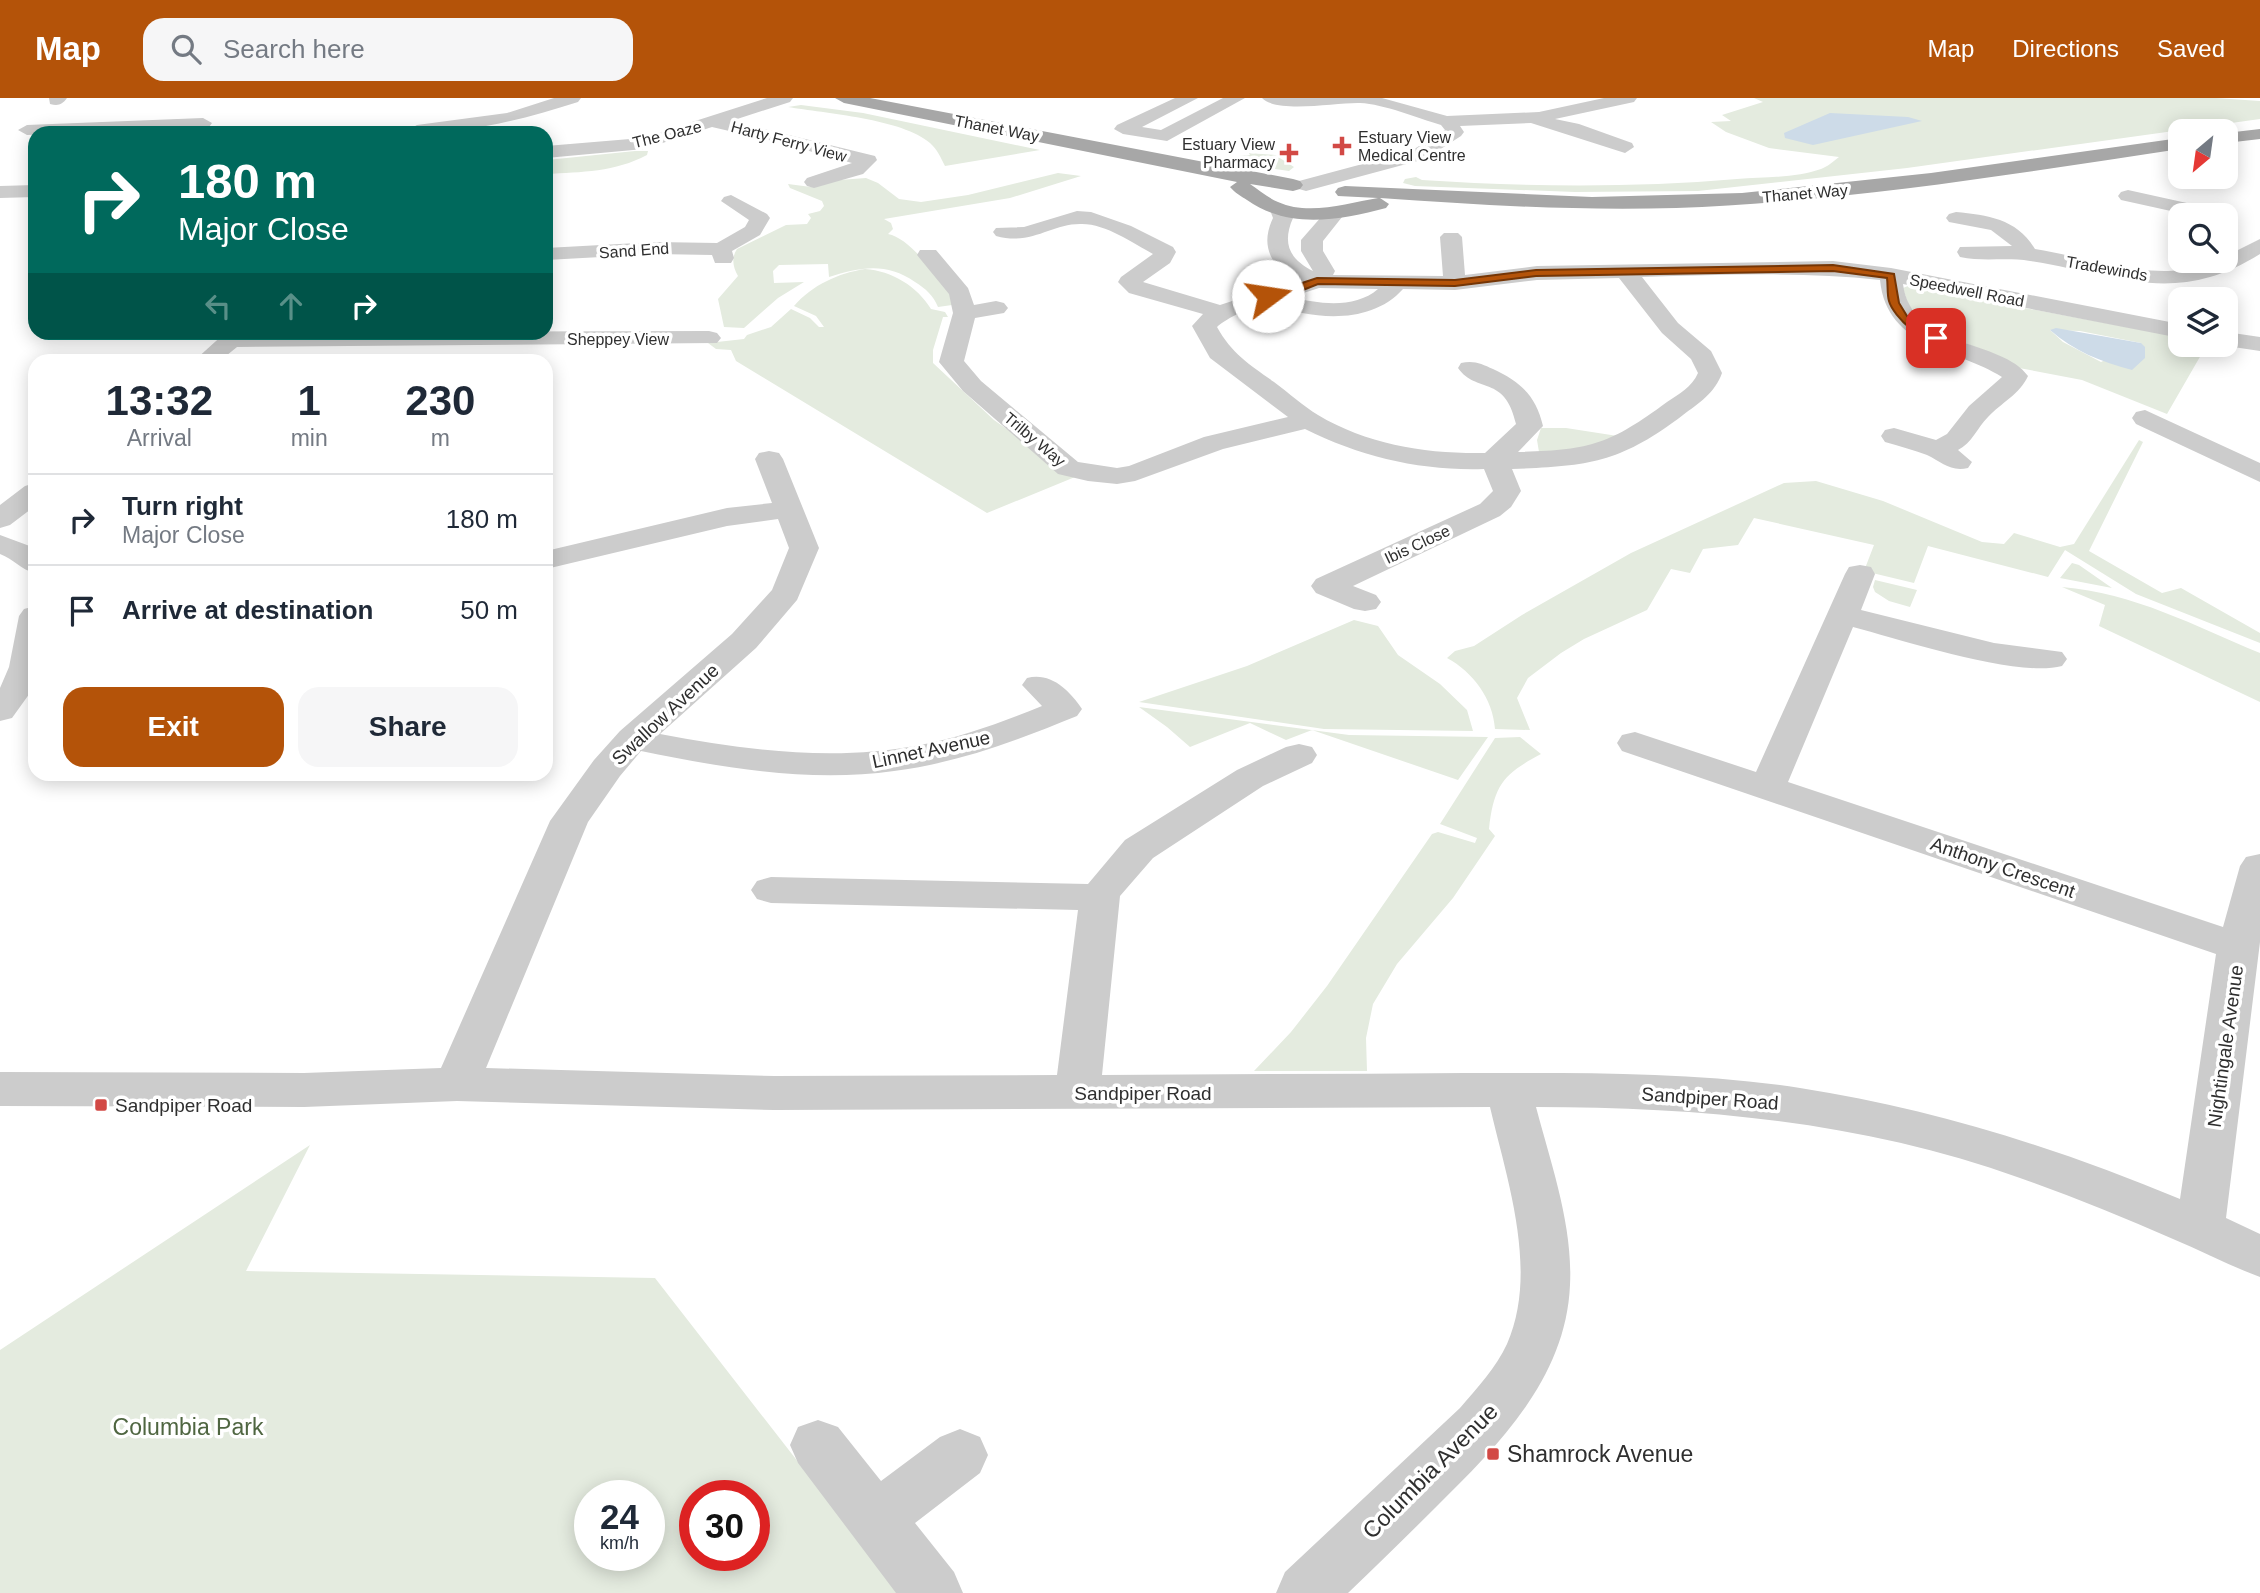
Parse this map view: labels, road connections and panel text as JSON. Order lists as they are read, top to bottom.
{
  "streets": {
    "main road": ["Thanet Way"],
    "street": [
      "The Oaze",
      "Harty Ferry View",
      "Sand End",
      "Tradewinds",
      "Speedwell Road",
      "Sheppey View",
      "Trilby Way",
      "Ibis Close",
      "Swallow Avenue",
      "Linnet Avenue",
      "Anthony Crescent",
      "Nightingale Avenue",
      "Sandpiper Road",
      "Columbia Avenue"
    ]
  },
  "crossings": [
    ["The Oaze", "Harty Ferry View"],
    ["Swallow Avenue", "Linnet Avenue"],
    ["Swallow Avenue", "Sandpiper Road"],
    ["Anthony Crescent", "Nightingale Avenue"],
    ["Nightingale Avenue", "Sandpiper Road"],
    ["Sandpiper Road", "Columbia Avenue"]
  ],
  "parks": ["Columbia Park"],
  "places": {
    "health": ["Estuary View Medical Centre", "Estuary View Pharmacy"],
    "transit": ["Sandpiper Road", "Shamrock Avenue"]
  },
  "north": "bottom left",
  "page": {
    "header": "Map",
    "search": "Search here",
    "nav": ["Map", "Directions", "Saved"],
    "turn": ["180 m", "Major Close"],
    "eta": [
      "13:32",
      "Arrival",
      "1",
      "min",
      "230",
      "m"
    ],
    "list": [
      {
        "name": "Turn right",
        "note": "Major Close",
        "value": "180 m"
      },
      {
        "name": "Arrive at destination",
        "value": "50 m"
      }
    ],
    "buttons": ["Exit", "Share"],
    "speed": "24 km/h",
    "limit": "30"
  }
}
